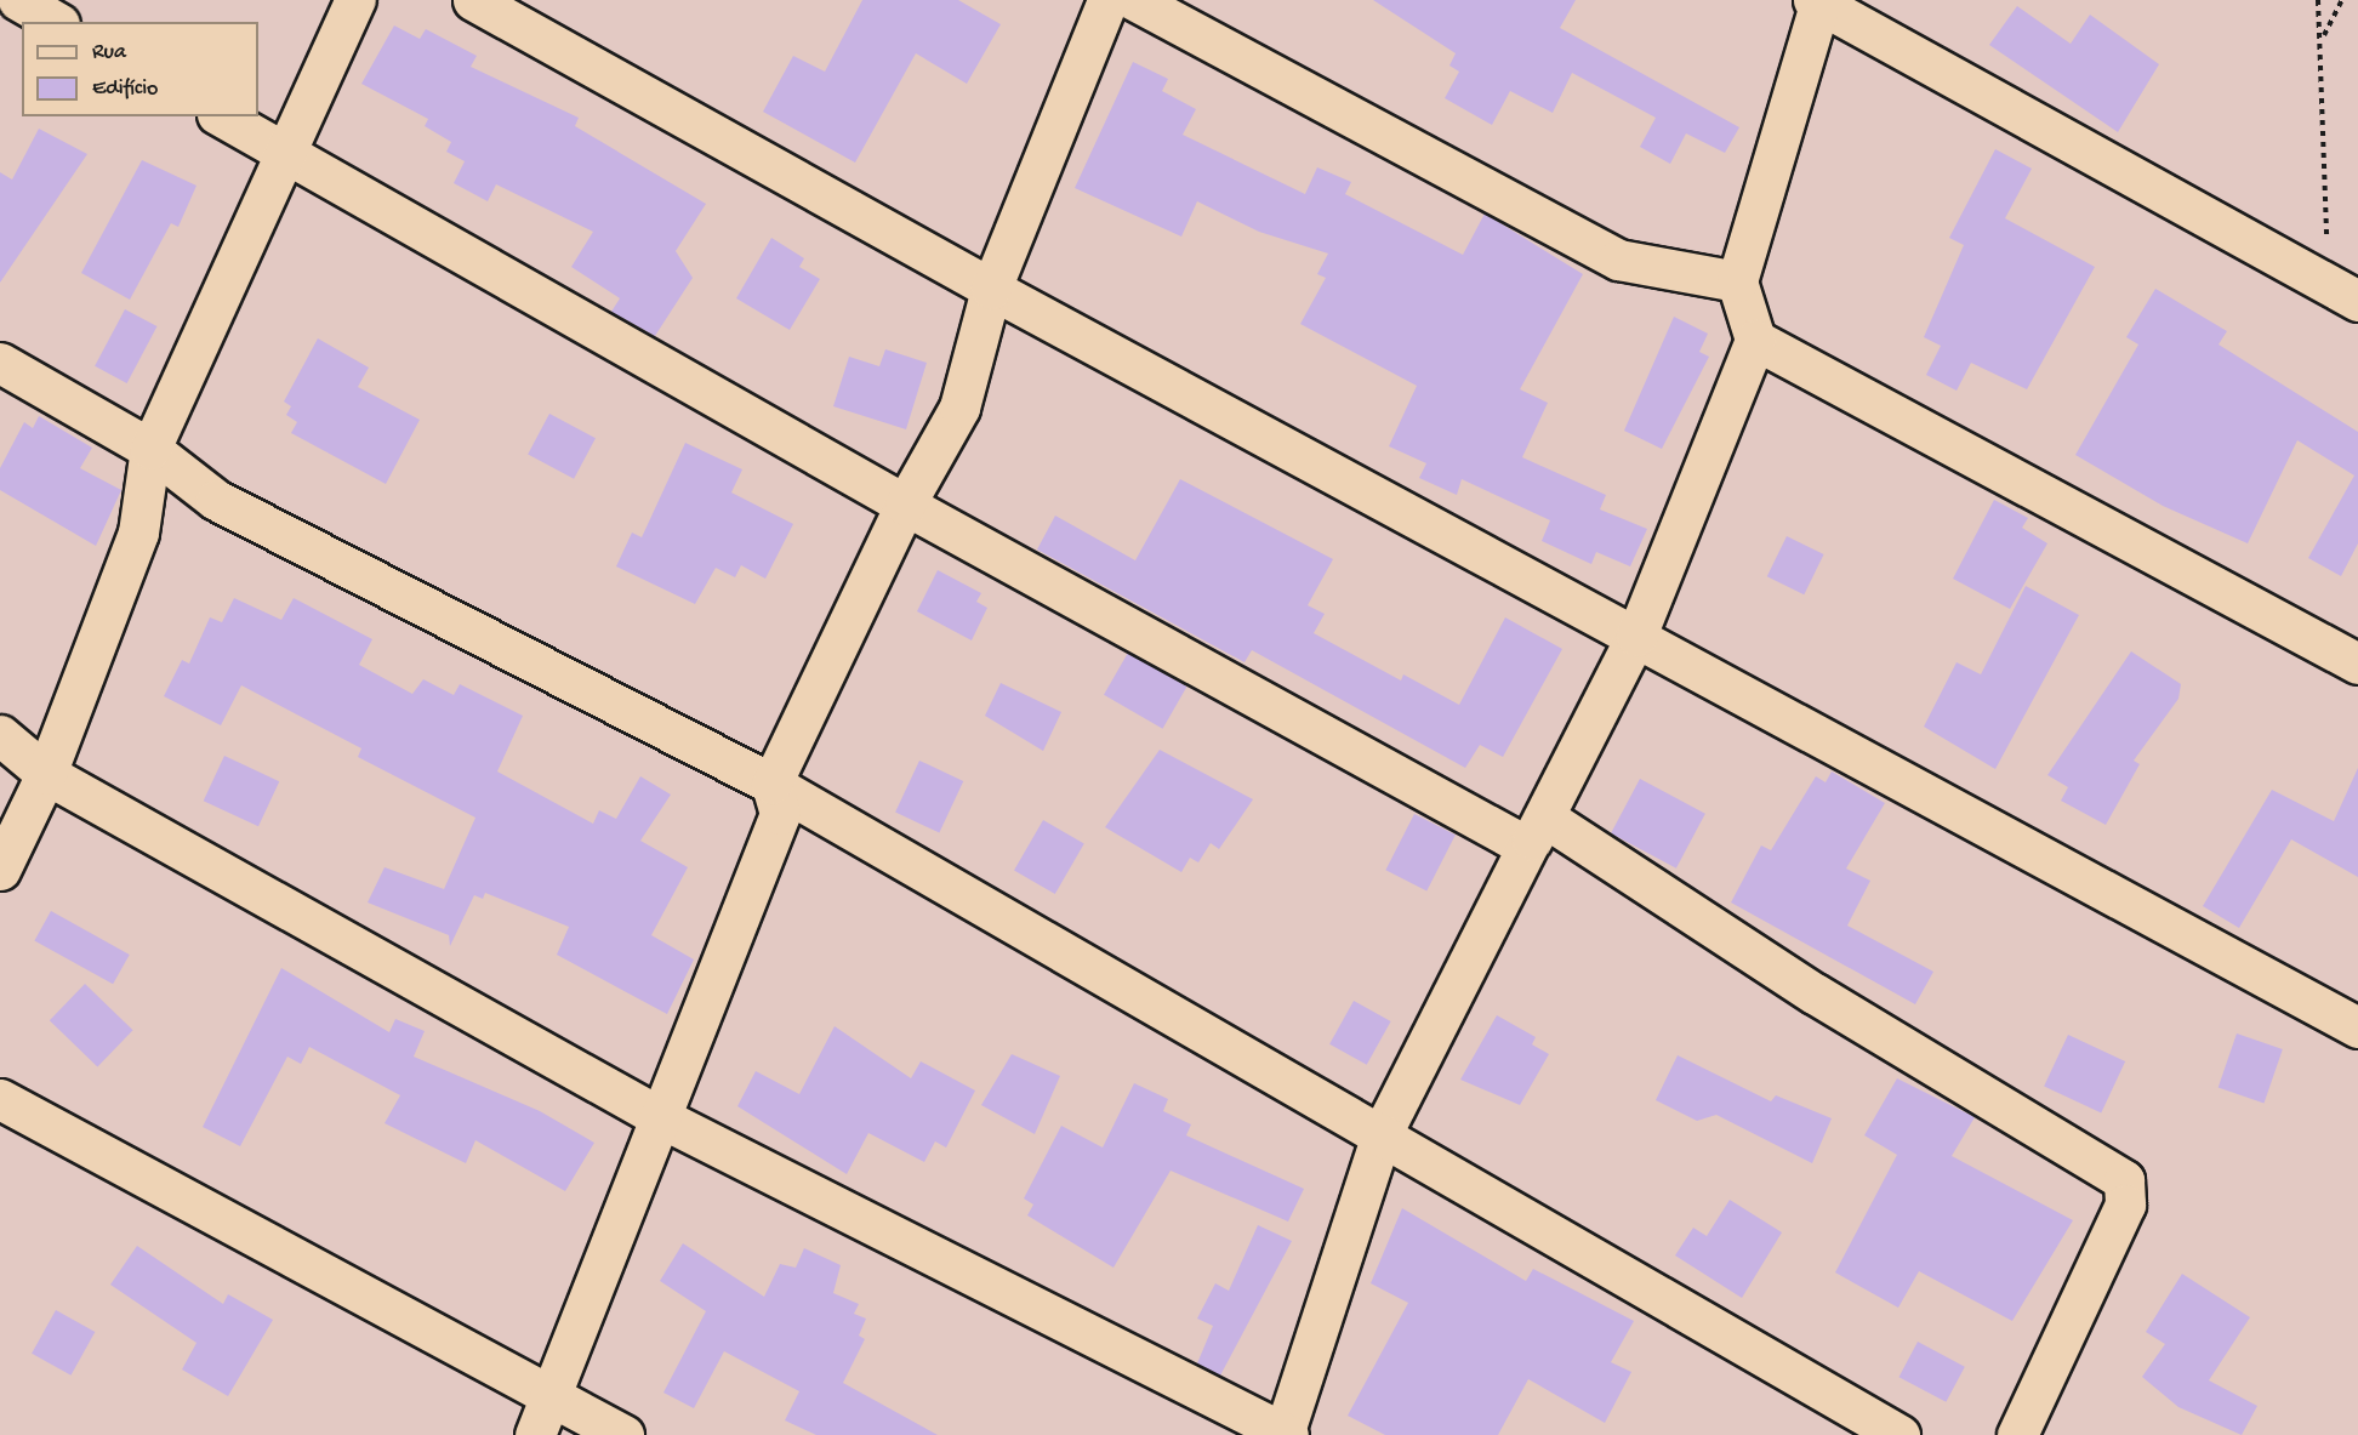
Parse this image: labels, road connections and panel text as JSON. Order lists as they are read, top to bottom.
{
  "legend": ["Rua", "Edifício"]
}
